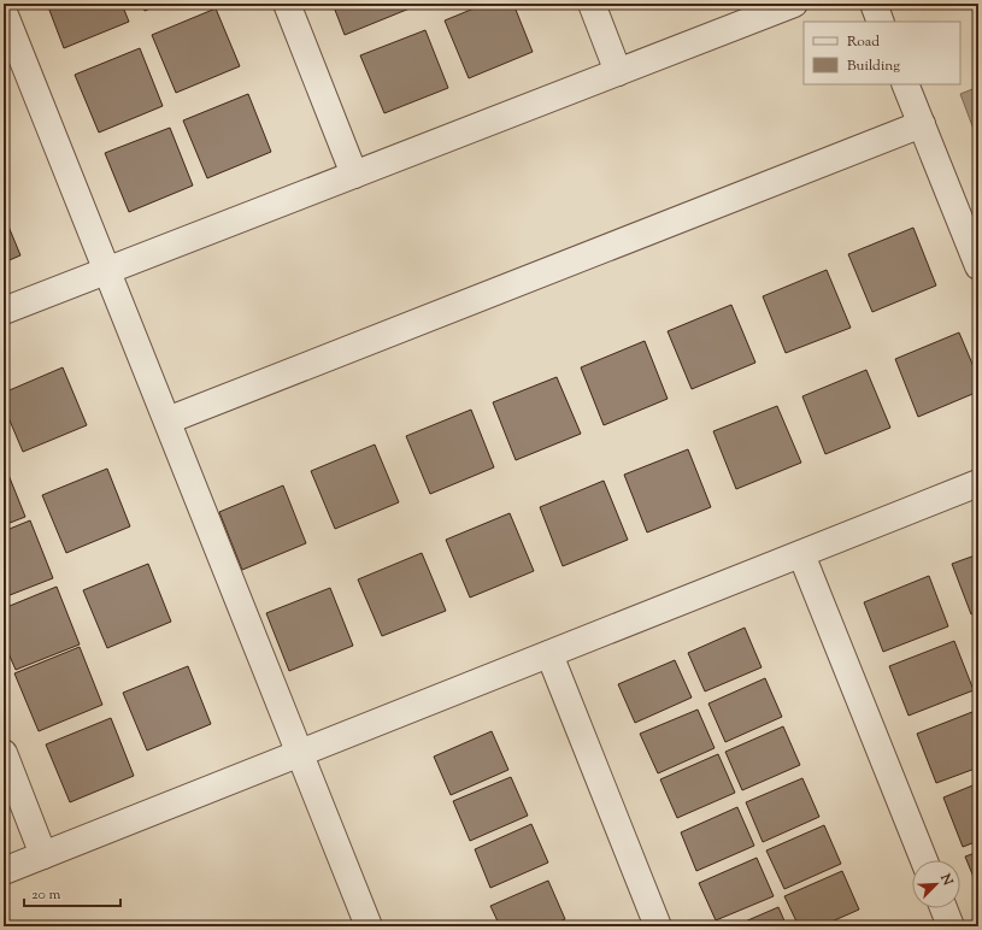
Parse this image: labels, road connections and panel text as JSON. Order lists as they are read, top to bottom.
{
  "legend": ["Road", "Building"],
  "scale_bar": "20 m",
  "north": "top right"
}
